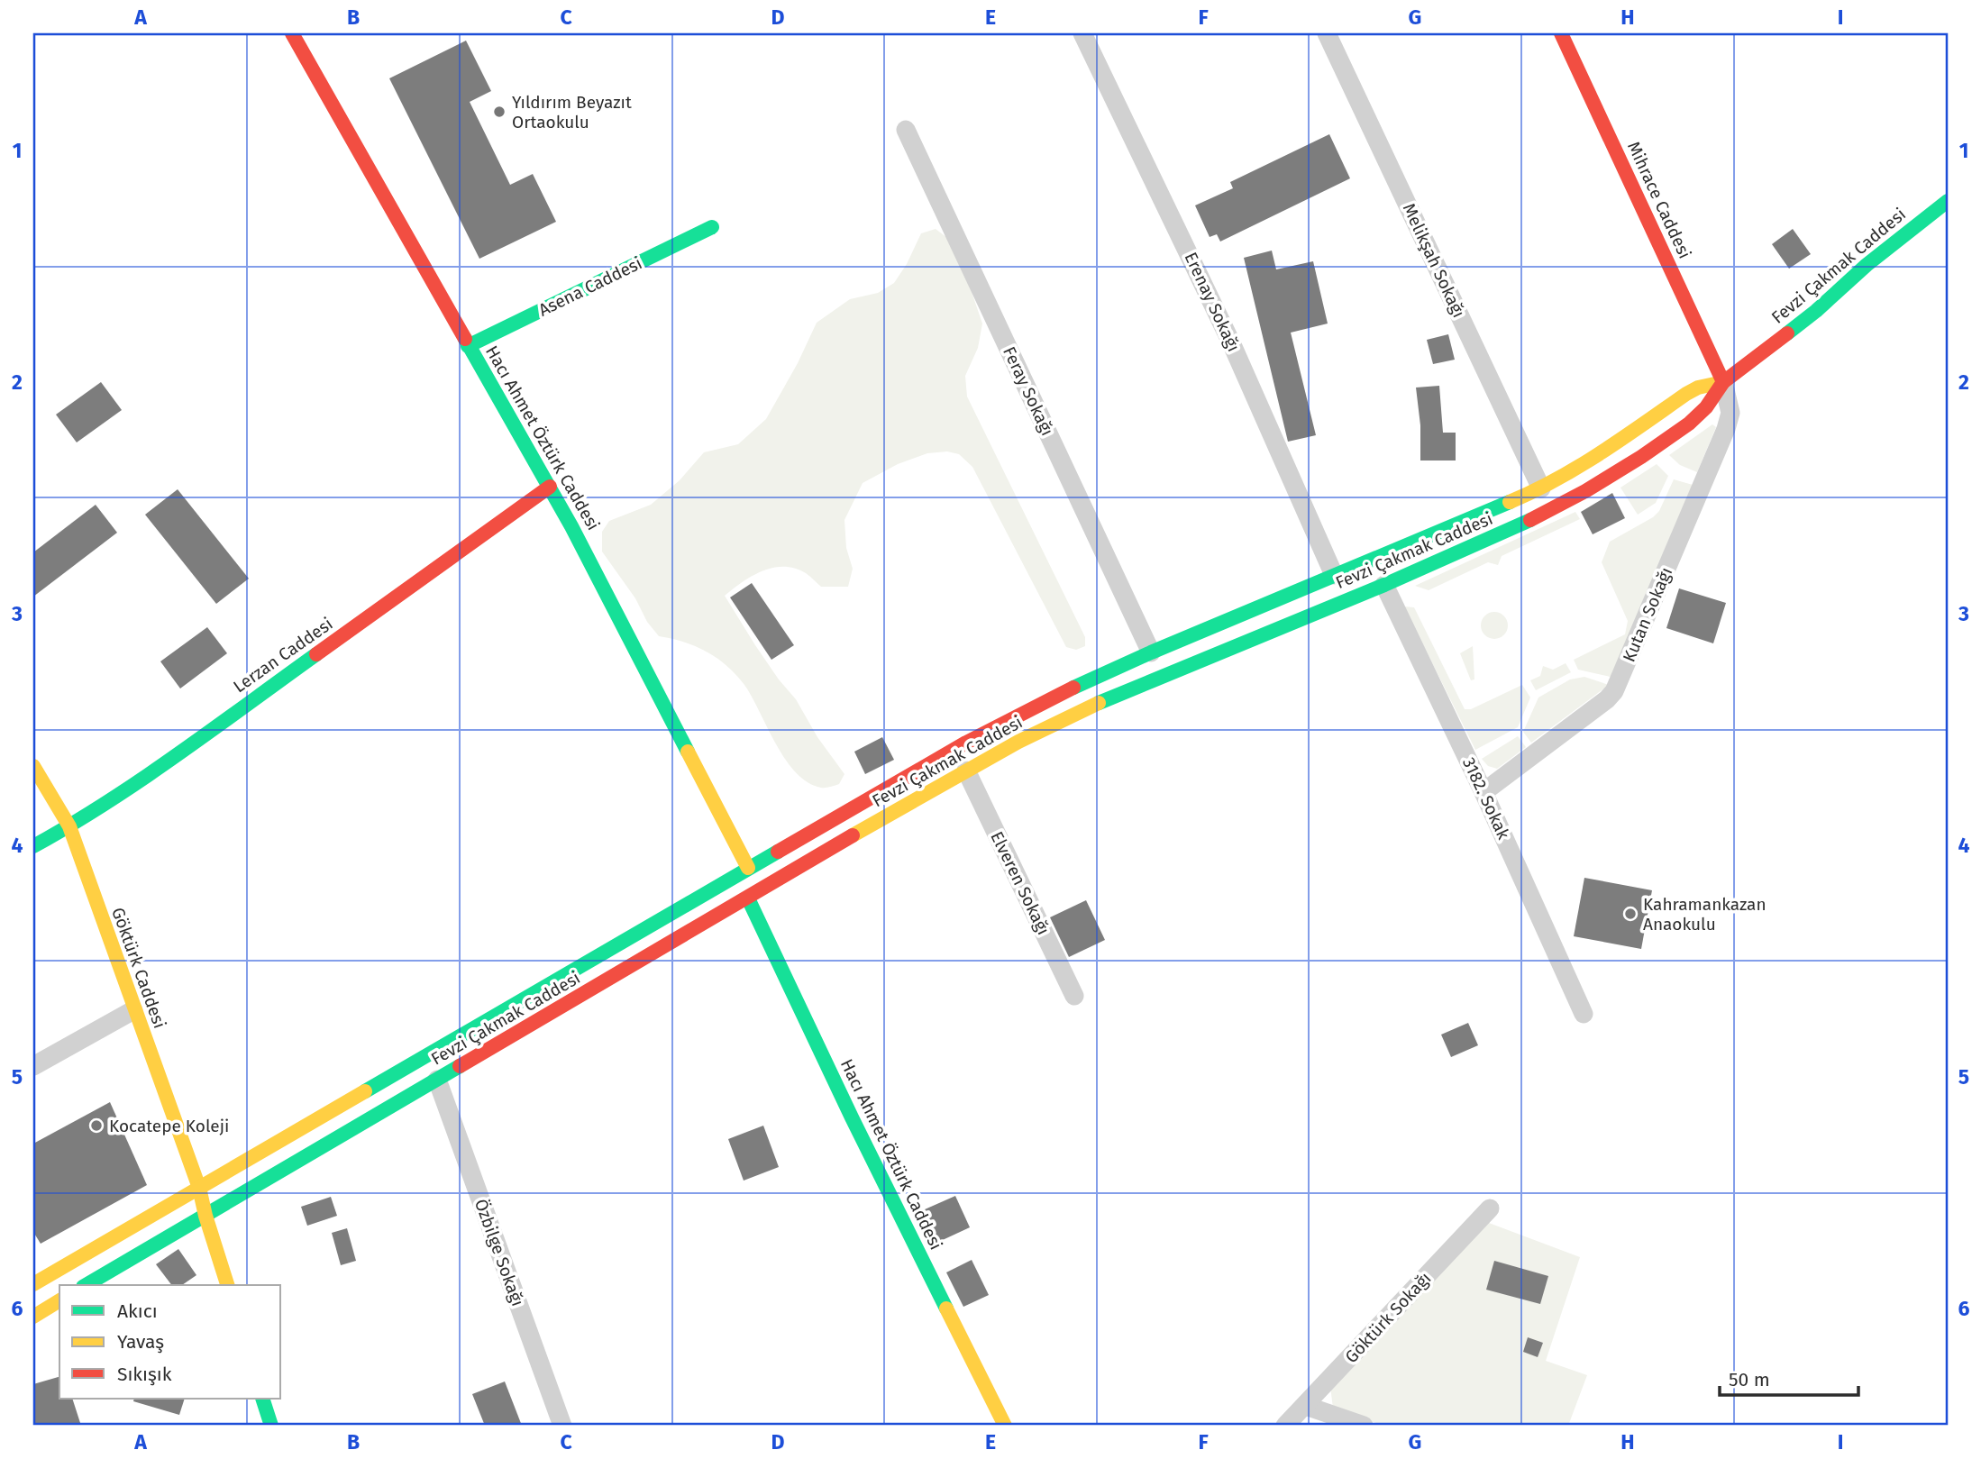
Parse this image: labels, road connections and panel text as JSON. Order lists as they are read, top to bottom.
{
  "streets": {
    "main road": [
      "Mihrace Caddesi",
      "Fevzi Çakmak Caddesi",
      "Asena Caddesi",
      "Hacı Ahmet Öztürk Caddesi",
      "Lerzan Caddesi",
      "Göktürk Caddesi"
    ],
    "street": [
      "Melikşah Sokağı",
      "Erenay Sokağı",
      "Feray Sokağı",
      "Kutan Sokağı",
      "3182. Sokak",
      "Elveren Sokağı",
      "Özbilge Sokağı",
      "Göktürk Sokağı"
    ]
  },
  "crossings": [
    ["Mihrace Caddesi", "Fevzi Çakmak Caddesi"],
    ["Mihrace Caddesi", "Kutan Sokağı"],
    ["Melikşah Sokağı", "Fevzi Çakmak Caddesi"],
    ["Fevzi Çakmak Caddesi", "Erenay Sokağı"],
    ["Fevzi Çakmak Caddesi", "Feray Sokağı"],
    ["Fevzi Çakmak Caddesi", "Hacı Ahmet Öztürk Caddesi"],
    ["Fevzi Çakmak Caddesi", "Kutan Sokağı"],
    ["Fevzi Çakmak Caddesi", "3182. Sokak"],
    ["Fevzi Çakmak Caddesi", "Elveren Sokağı"],
    ["Fevzi Çakmak Caddesi", "Göktürk Caddesi"],
    ["Fevzi Çakmak Caddesi", "Özbilge Sokağı"],
    ["Asena Caddesi", "Hacı Ahmet Öztürk Caddesi"],
    ["Hacı Ahmet Öztürk Caddesi", "Lerzan Caddesi"],
    ["Kutan Sokağı", "3182. Sokak"],
    ["Lerzan Caddesi", "Göktürk Caddesi"]
  ],
  "places": ["Yıldırım Beyazıt Ortaokulu", "Kahramankazan Anaokulu", "Kocatepe Koleji"],
  "legend": ["Akıcı", "Yavaş", "Sıkışık"],
  "scale_bar": "50 m",
  "grid": {
    "columns": [
      "A",
      "B",
      "C",
      "D",
      "E",
      "F",
      "G",
      "H",
      "I"
    ],
    "rows": [
      "1",
      "2",
      "3",
      "4",
      "5",
      "6"
    ]
  }
}
